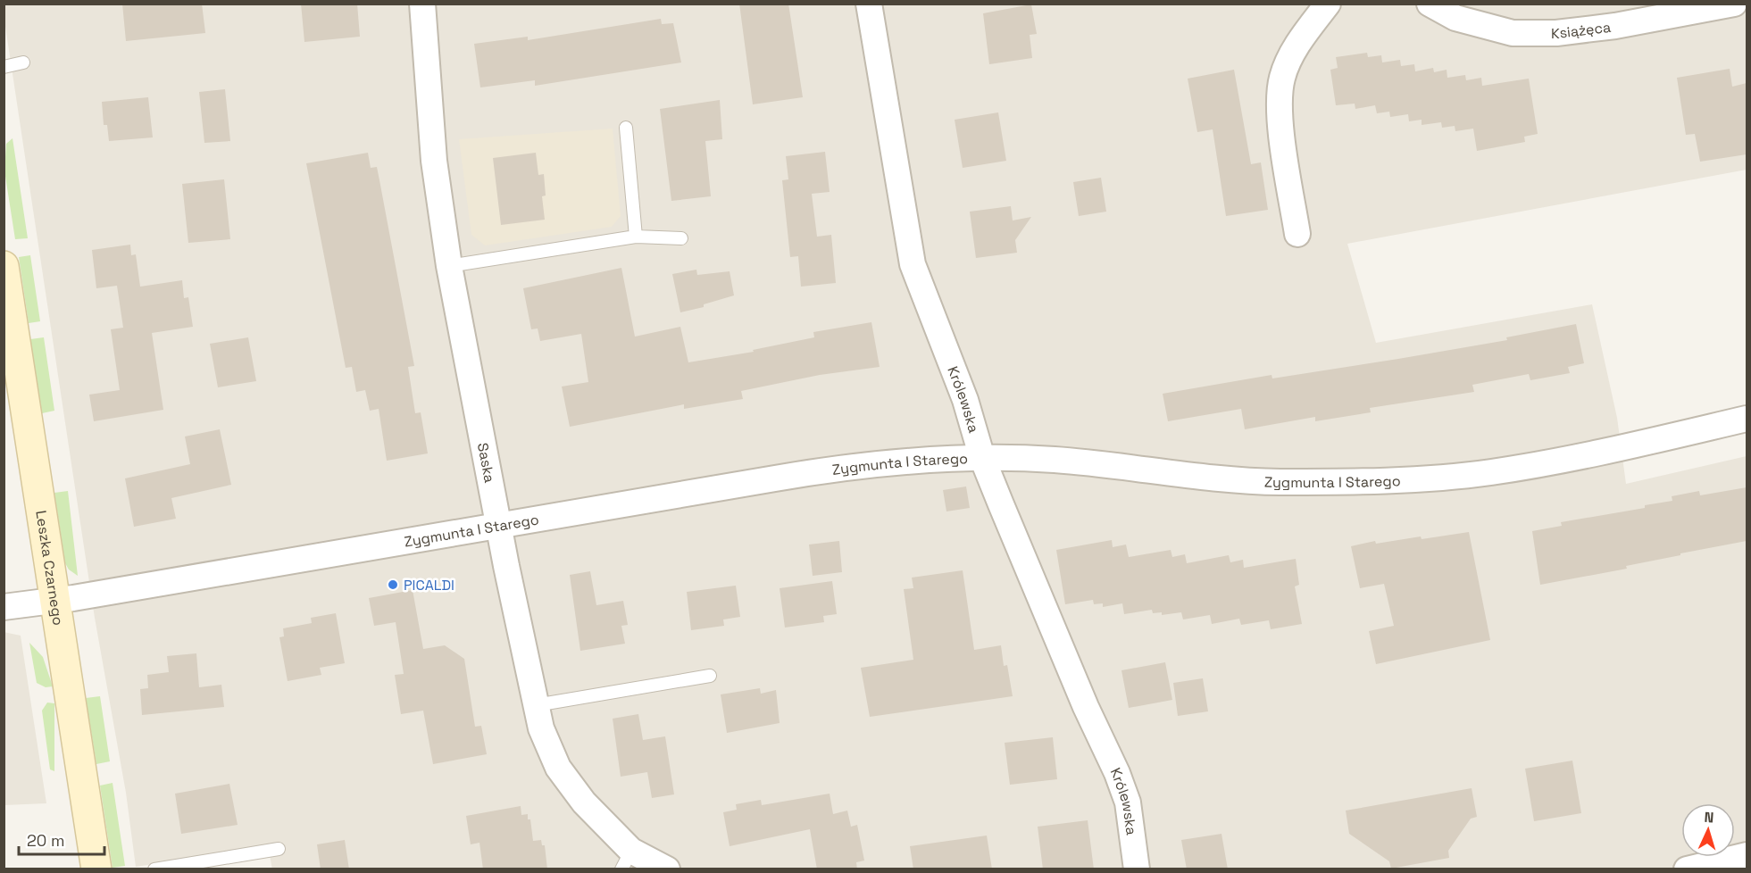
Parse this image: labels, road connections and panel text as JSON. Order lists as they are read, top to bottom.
{
  "streets": {
    "street": [
      "Książęca",
      "Królewska",
      "Saska",
      "Zygmunta I Starego",
      "Leszka Czarnego"
    ]
  },
  "crossings": [
    ["Królewska", "Zygmunta I Starego"],
    ["Saska", "Zygmunta I Starego"],
    ["Zygmunta I Starego", "Leszka Czarnego"]
  ],
  "places": ["PICALDI"],
  "scale_bar": "20 m",
  "north": "top"
}
